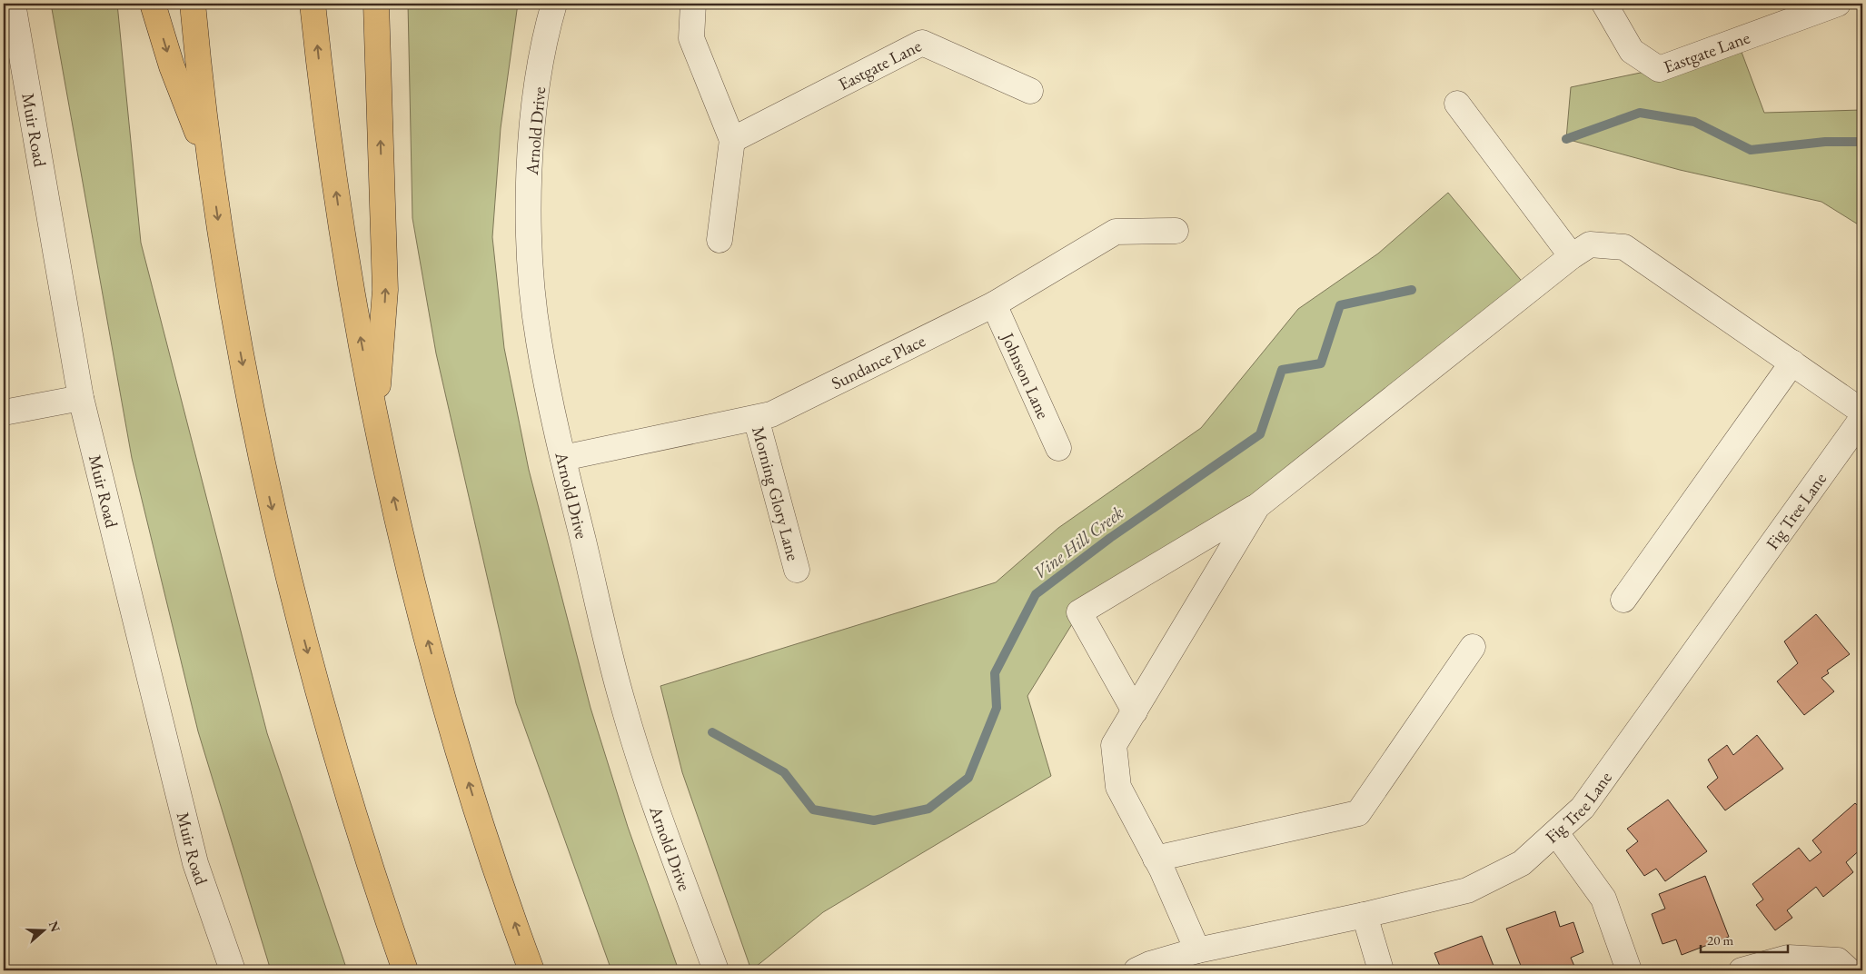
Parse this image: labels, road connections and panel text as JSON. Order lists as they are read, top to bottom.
{
  "streets": {
    "street": [
      "Eastgate Lane",
      "Muir Road",
      "Arnold Drive",
      "Sundance Place",
      "Johnson Lane",
      "Morning Glory Lane",
      "Fig Tree Lane"
    ]
  },
  "crossings": [
    ["Arnold Drive", "Sundance Place"],
    ["Sundance Place", "Johnson Lane"],
    ["Sundance Place", "Morning Glory Lane"]
  ],
  "water": ["Vine Hill Creek"],
  "scale_bar": "20 m",
  "north": "right"
}
